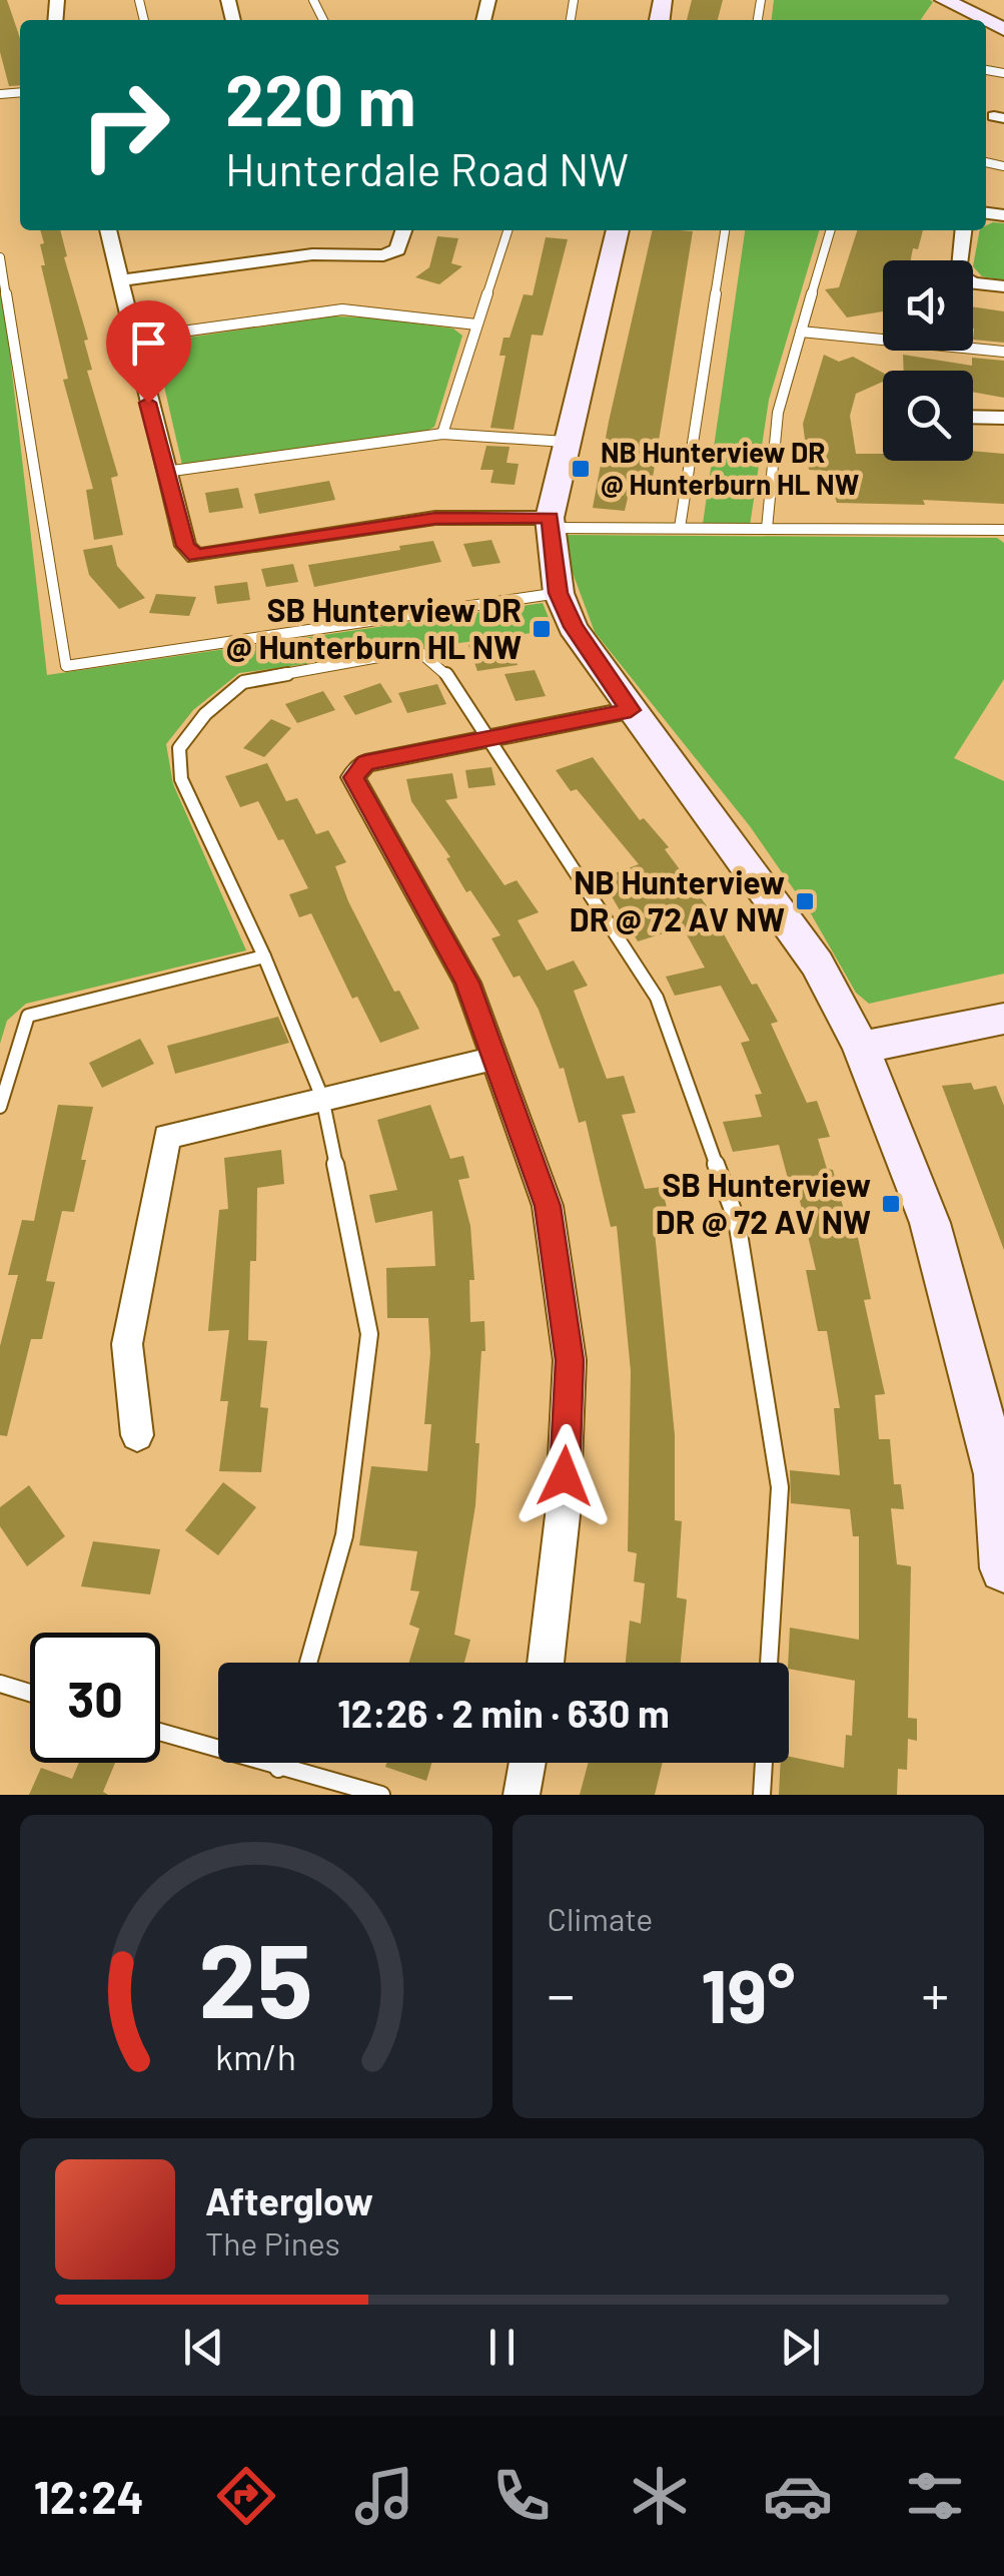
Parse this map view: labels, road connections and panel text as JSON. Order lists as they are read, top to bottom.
{
  "places": {
    "transit": [
      "NB Hunterview DR @ Hunterburn HL NW",
      "SB Hunterview DR @ Hunterburn HL NW",
      "NB Hunterview DR @ 72 AV NW",
      "SB Hunterview DR @ 72 AV NW"
    ]
  },
  "page": {
    "turn": ["220 m", "Hunterdale Road NW"],
    "limit": "30",
    "trip": "12:26 · 2 min · 630 m",
    "tile": "Climate",
    "heat": ["−", "19°", "+"],
    "song": ["Afterglow", "The Pines"],
    "tabs": "12:24",
    "gauge": ["25", "km/h"]
  }
}
